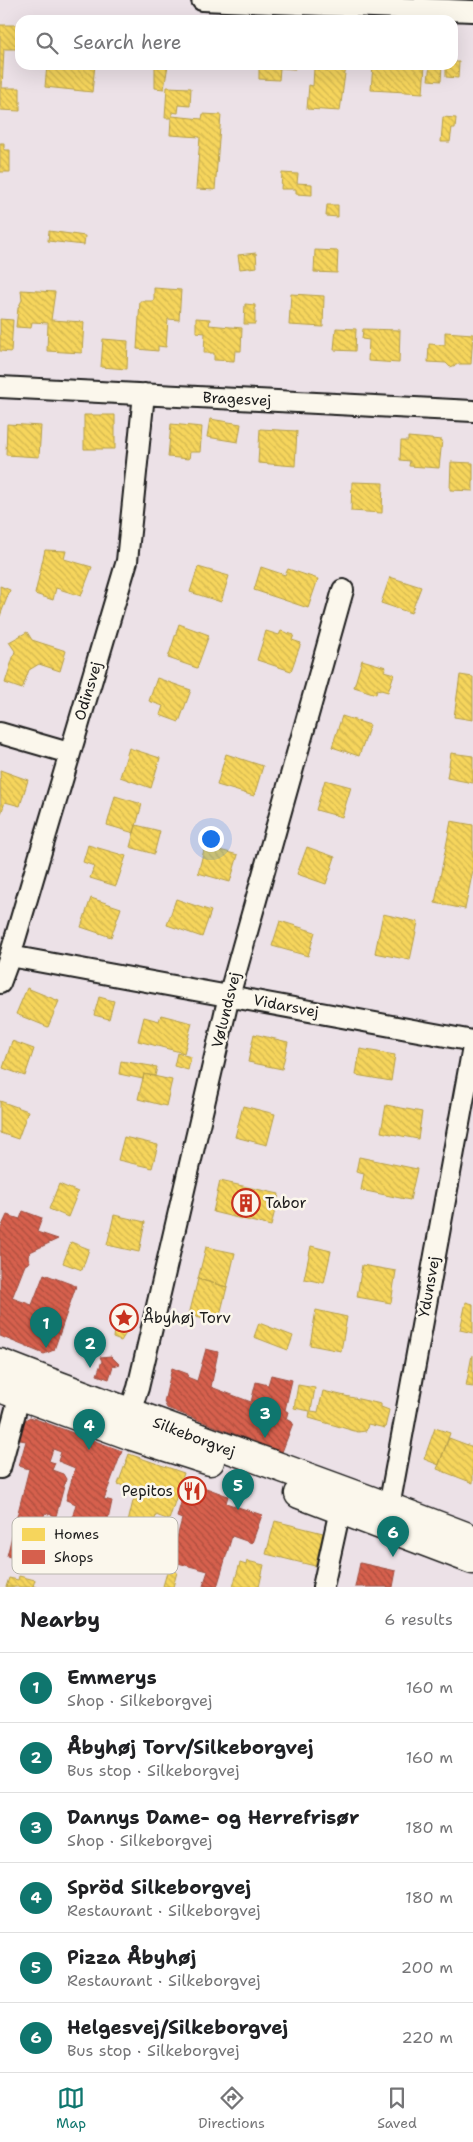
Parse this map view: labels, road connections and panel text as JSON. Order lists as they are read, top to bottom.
{
  "streets": {
    "street": [
      "Bragesvej",
      "Odinsvej",
      "Vidarsvej",
      "Vølundsvej",
      "Ydunsvej",
      "Silkeborgvej"
    ]
  },
  "crossings": [
    ["Bragesvej", "Odinsvej"],
    ["Odinsvej", "Vidarsvej"],
    ["Vidarsvej", "Vølundsvej"],
    ["Vølundsvej", "Silkeborgvej"],
    ["Ydunsvej", "Silkeborgvej"]
  ],
  "places": {
    "building": ["Tabor"],
    "place": ["Åbyhøj Torv"],
    "restaurant": ["Pepitos"]
  },
  "legend": ["Homes", "Shops"],
  "page": {
    "search": "Search here",
    "pins": [
      "1",
      "2",
      "3",
      "4",
      "5",
      "6"
    ],
    "heading": ["Nearby", "6 results"],
    "list": [
      {
        "mark": "1",
        "name": "Emmerys",
        "note": "Shop · Silkeborgvej",
        "value": "160 m"
      },
      {
        "mark": "2",
        "name": "Åbyhøj Torv/Silkeborgvej",
        "note": "Bus stop · Silkeborgvej",
        "value": "160 m"
      },
      {
        "mark": "3",
        "name": "Dannys Dame- og Herrefrisør",
        "note": "Shop · Silkeborgvej",
        "value": "180 m"
      },
      {
        "mark": "4",
        "name": "Spröd Silkeborgvej",
        "note": "Restaurant · Silkeborgvej",
        "value": "180 m"
      },
      {
        "mark": "5",
        "name": "Pizza Åbyhøj",
        "note": "Restaurant · Silkeborgvej",
        "value": "200 m"
      },
      {
        "mark": "6",
        "name": "Helgesvej/Silkeborgvej",
        "note": "Bus stop · Silkeborgvej",
        "value": "220 m"
      }
    ],
    "nav": ["Map", "Directions", "Saved"]
  }
}
